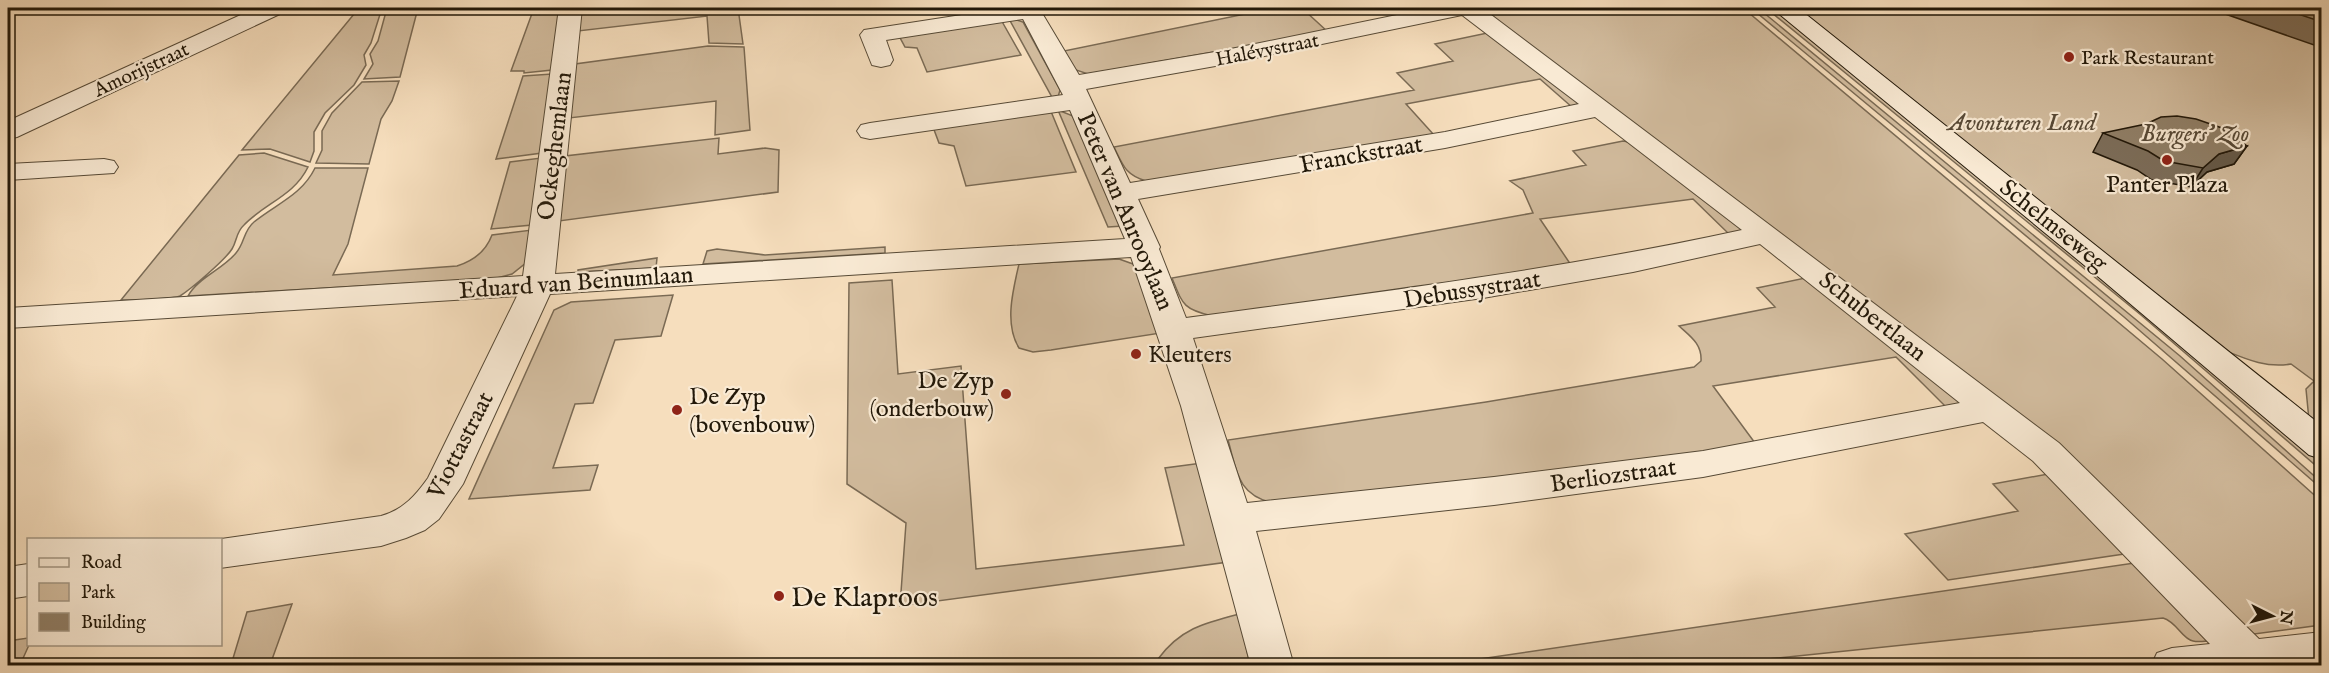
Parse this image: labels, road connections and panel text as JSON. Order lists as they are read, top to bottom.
{
  "streets": {
    "street": [
      "Halévystraat",
      "Amorijstraat",
      "Ockeghemlaan",
      "Franckstraat",
      "Peter van Anrooylaan",
      "Schelmseweg",
      "Eduard van Beinumlaan",
      "Debussystraat",
      "Schubertlaan",
      "Viottastraat",
      "Berliozstraat"
    ]
  },
  "crossings": [
    ["Halévystraat", "Peter van Anrooylaan"],
    ["Ockeghemlaan", "Eduard van Beinumlaan"],
    ["Ockeghemlaan", "Viottastraat"],
    ["Franckstraat", "Peter van Anrooylaan"],
    ["Franckstraat", "Schubertlaan"],
    ["Peter van Anrooylaan", "Eduard van Beinumlaan"],
    ["Peter van Anrooylaan", "Debussystraat"],
    ["Peter van Anrooylaan", "Berliozstraat"],
    ["Eduard van Beinumlaan", "Viottastraat"],
    ["Debussystraat", "Schubertlaan"],
    ["Schubertlaan", "Berliozstraat"]
  ],
  "parks": ["Avonturen Land", "Burgers' Zoo"],
  "places": [
    "Park Restaurant",
    "Panter Plaza",
    "Kleuters",
    "De Zyp (onderbouw)",
    "De Zyp (bovenbouw)",
    "De Klaproos"
  ],
  "legend": ["Road", "Park", "Building"],
  "north": "right"
}
